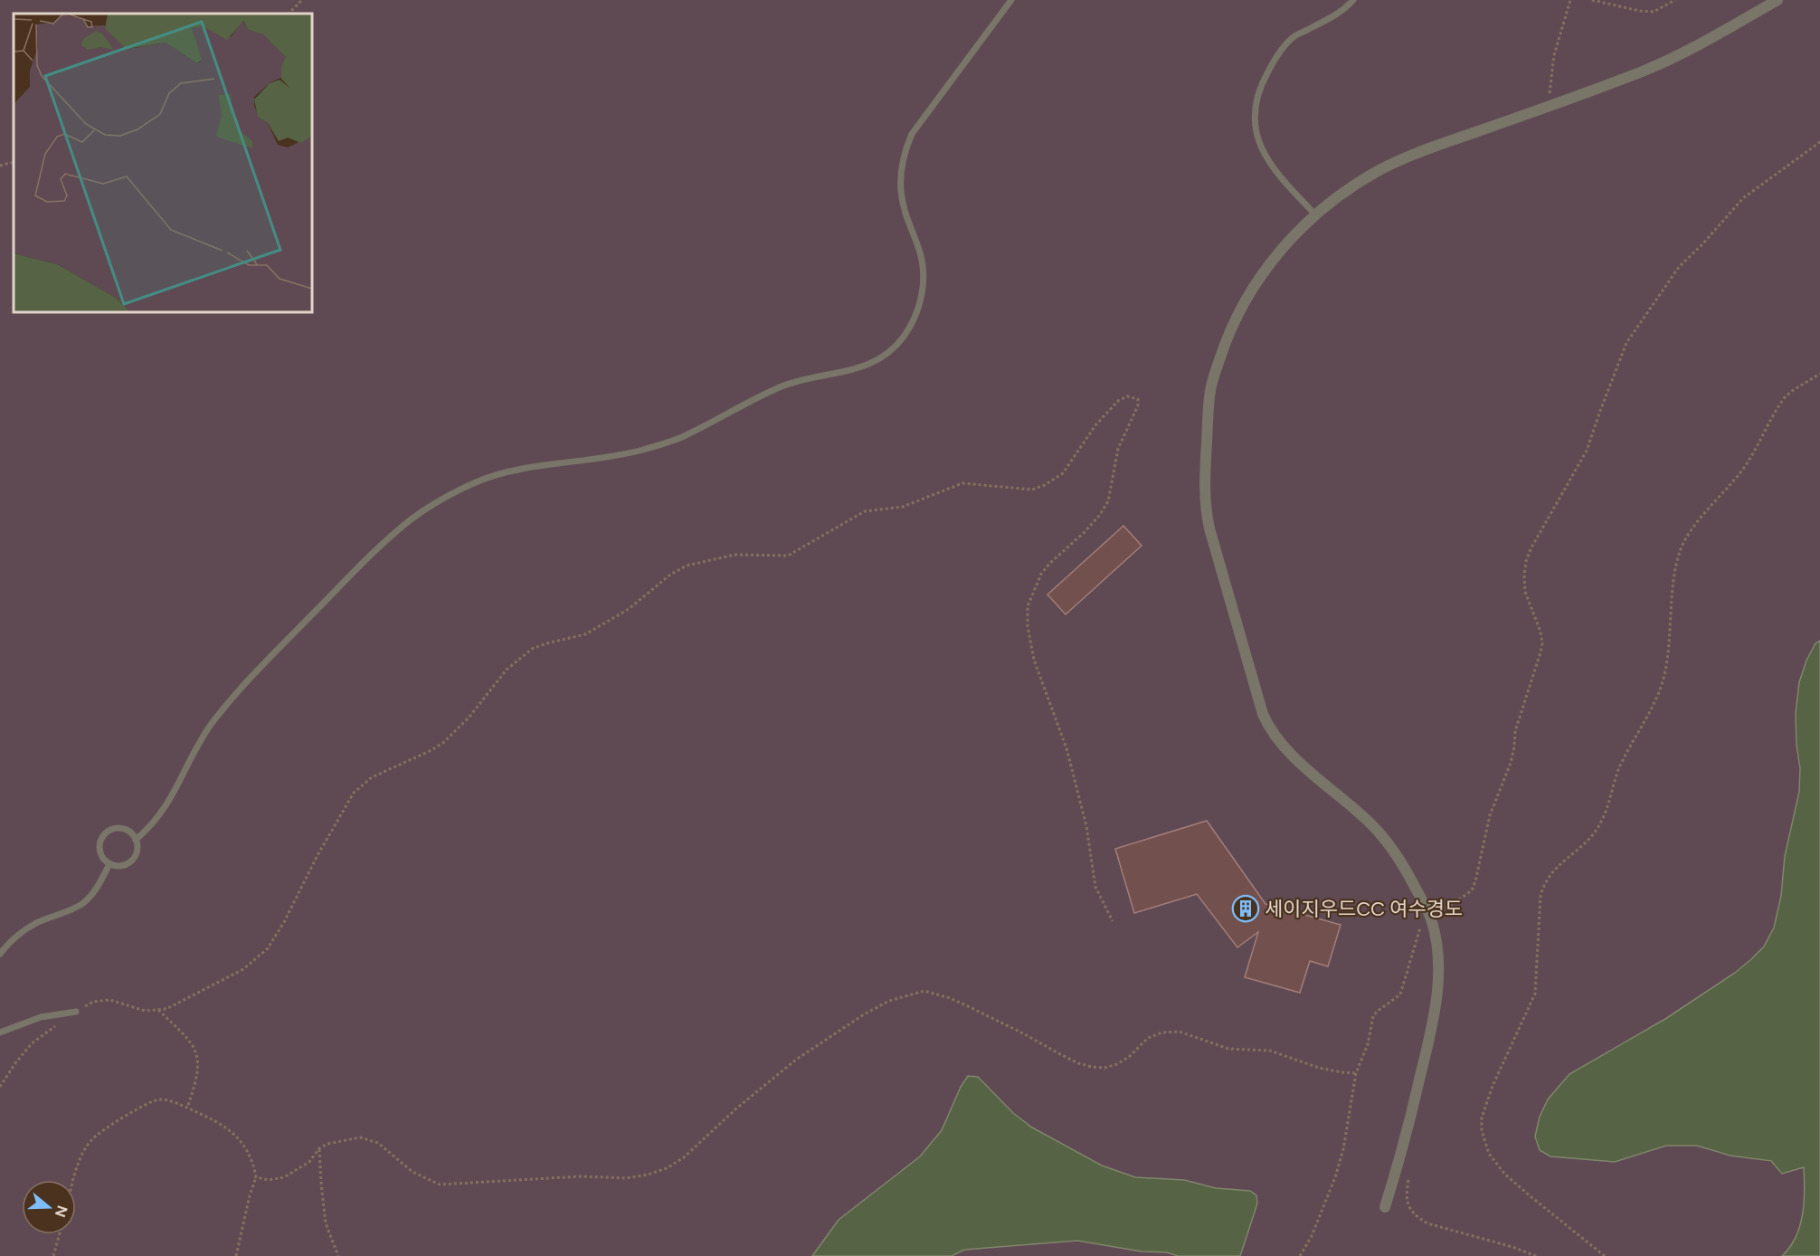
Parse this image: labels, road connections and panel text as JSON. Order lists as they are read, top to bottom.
{
  "places": {
    "building": ["세이지우드CC 여수경도"]
  },
  "north": "right"
}
